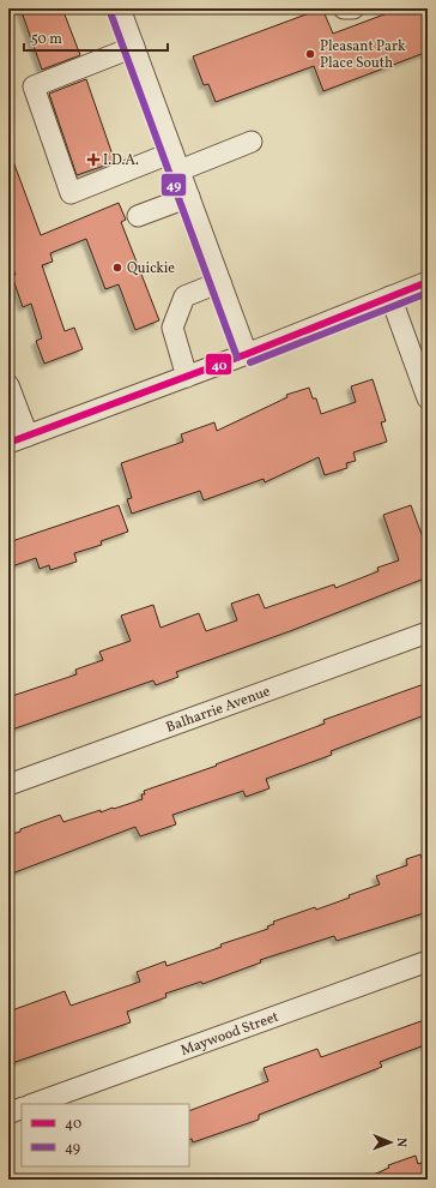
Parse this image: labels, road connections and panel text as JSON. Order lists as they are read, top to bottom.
{
  "streets": {
    "street": ["Balharrie Avenue", "Maywood Street"]
  },
  "places": {
    "other": ["Pleasant Park Place South", "Quickie"],
    "health": ["I.D.A."]
  },
  "lines": ["transit line 49", "transit line 40"],
  "legend": ["40", "49"],
  "scale_bar": "50 m",
  "north": "right"
}
